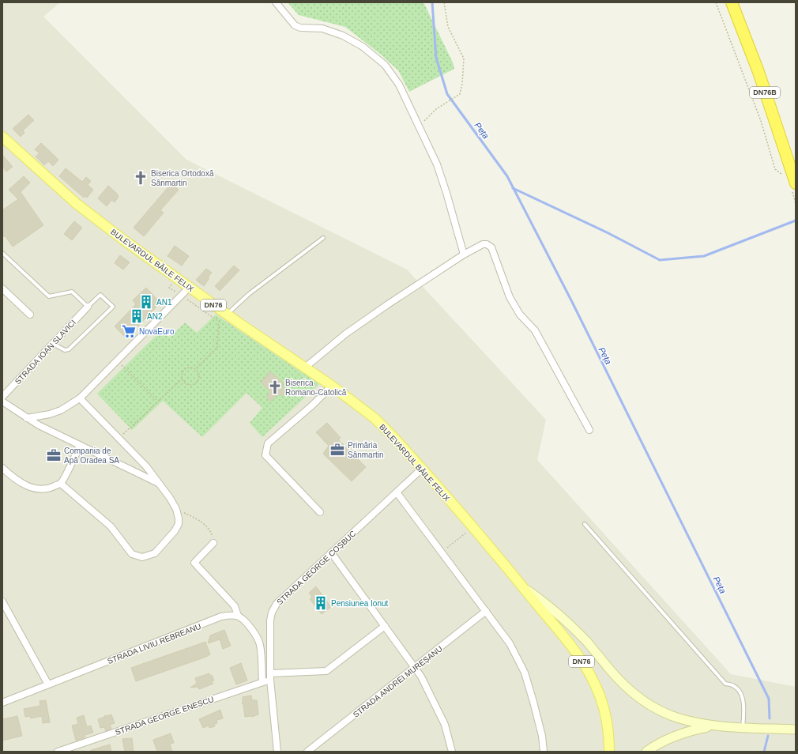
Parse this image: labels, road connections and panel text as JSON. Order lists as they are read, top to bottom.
{
  "streets": {
    "highway": ["DN76B"],
    "main road": ["BULEVARDUL BĂILE FELIX", "DN76"],
    "street": [
      "STRADA IOAN SLAVICI",
      "STRADA GEORGE COȘBUC",
      "STRADA LIVIU REBREANU",
      "STRADA ANDREI MUREȘANU",
      "STRADA GEORGE ENESCU"
    ]
  },
  "crossings": [
    ["BULEVARDUL BĂILE FELIX", "STRADA GEORGE COȘBUC"],
    ["STRADA GEORGE COȘBUC", "STRADA GEORGE ENESCU"]
  ],
  "water": ["Peța"],
  "places": {
    "church": ["Biserica Ortodoxă Sânmartin", "Biserica Romano-Catolică"],
    "building": ["AN1", "AN2", "Pensiunea Ionut"],
    "supermarket": ["NovaEuro"],
    "office": ["Primăria Sânmartin", "Compania de Apă Oradea SA"]
  }
}
